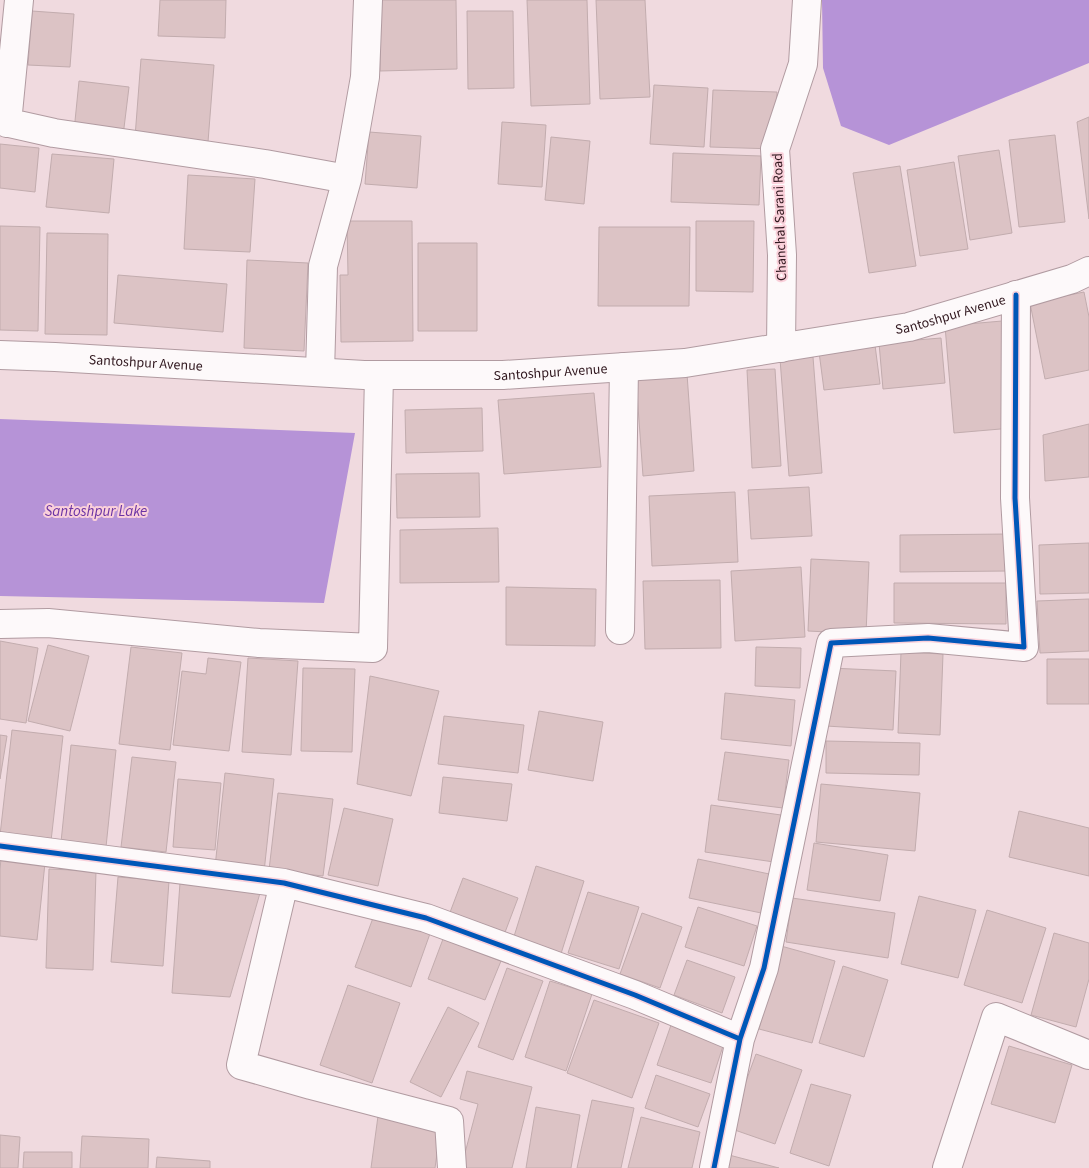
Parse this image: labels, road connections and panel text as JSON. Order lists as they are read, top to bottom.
{
  "streets": {
    "street": ["Chanchal Sarani Road", "Santoshpur Avenue"]
  },
  "crossings": [
    ["Chanchal Sarani Road", "Santoshpur Avenue"]
  ],
  "water": ["Santoshpur Lake"]
}
